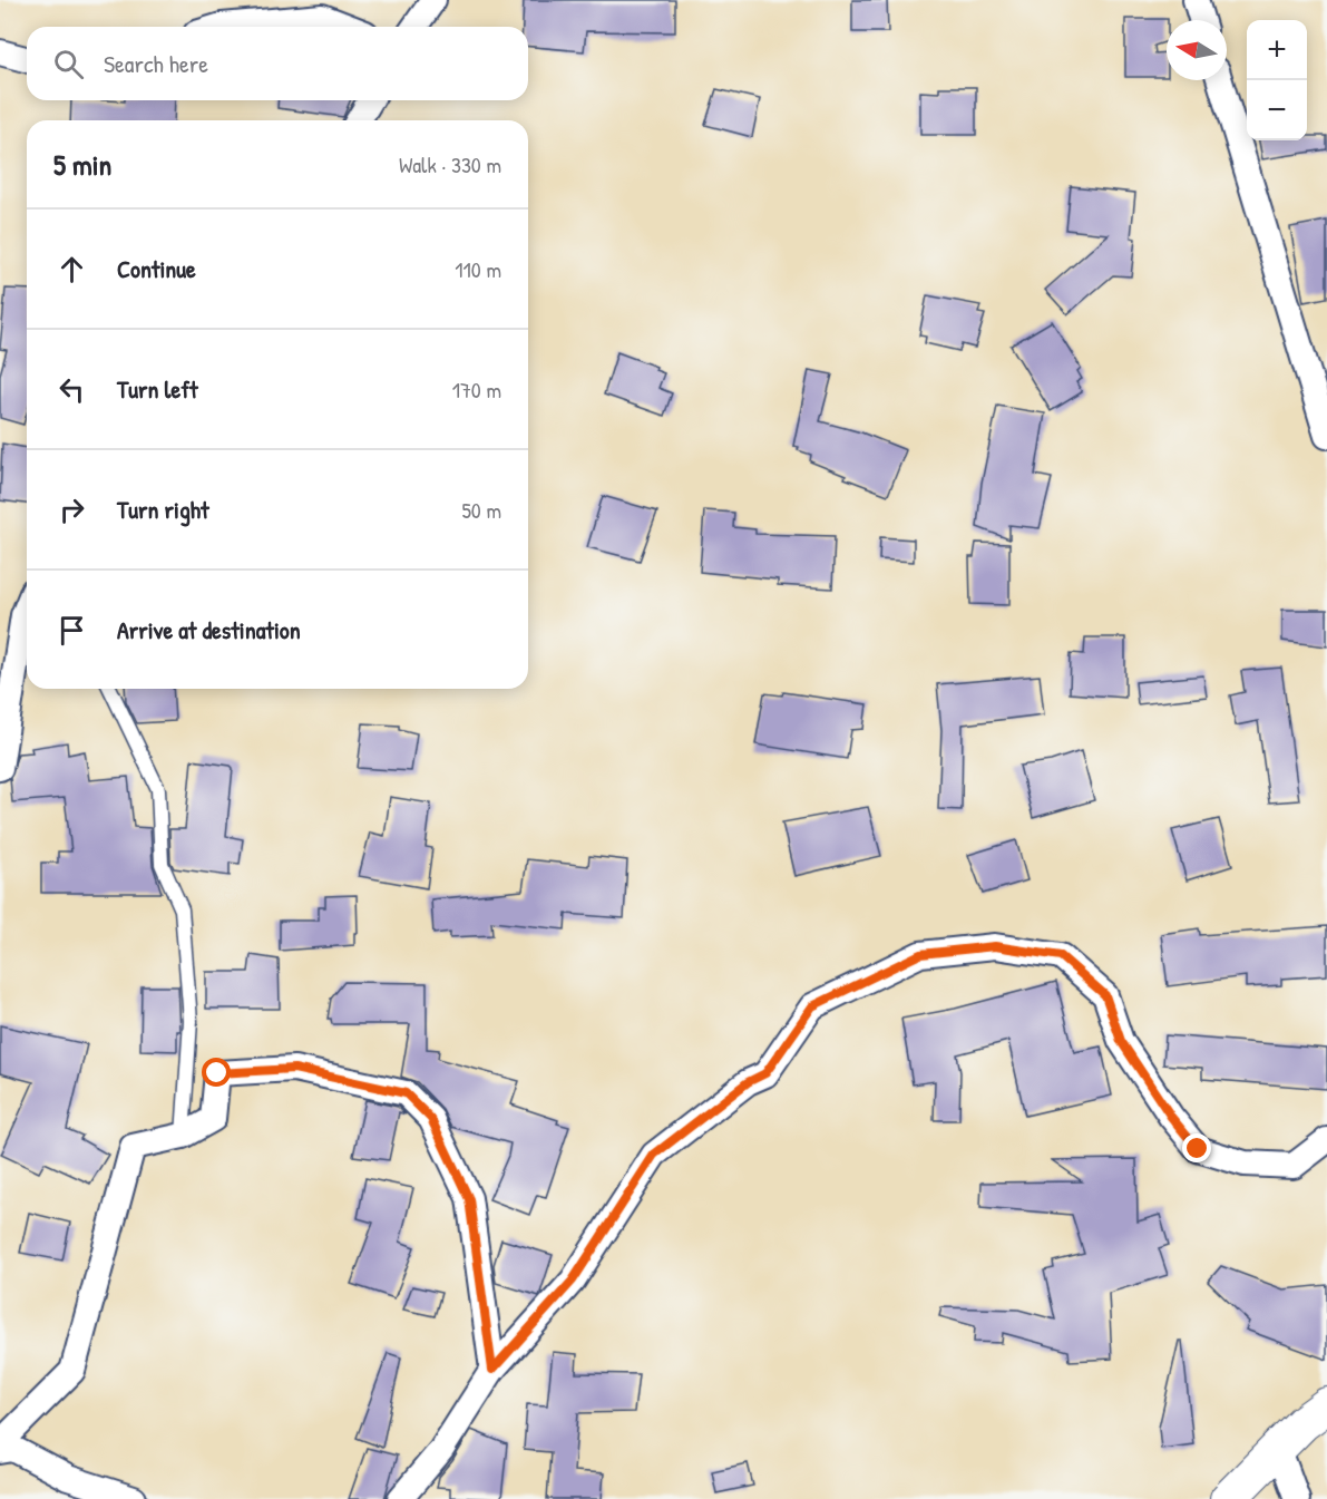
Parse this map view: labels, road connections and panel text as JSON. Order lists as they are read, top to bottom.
{
  "north": "left",
  "page": {
    "map_buttons": ["+", "−"],
    "search": "Search here",
    "heading": ["5 min", "Walk · 330 m"],
    "list": [
      ["Continue", "110 m"],
      ["Turn left", "170 m"],
      ["Turn right", "50 m"],
      "Arrive at destination"
    ]
  }
}
